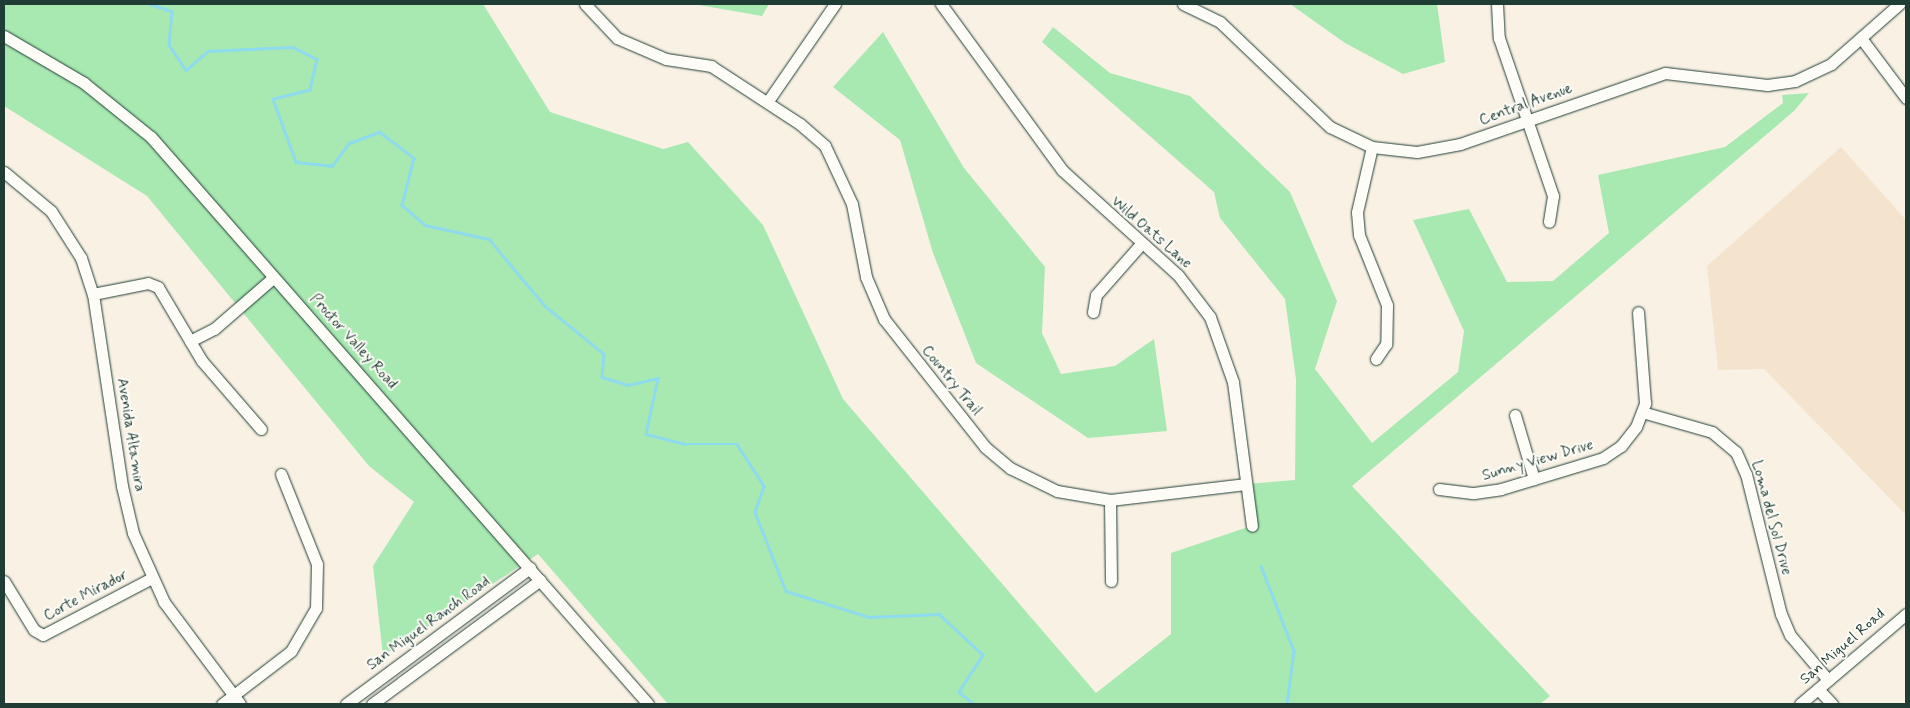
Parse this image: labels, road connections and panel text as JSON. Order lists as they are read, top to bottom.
{
  "streets": {
    "street": [
      "Central Avenue",
      "Wild Oats Lane",
      "Proctor Valley Road",
      "Country Trail",
      "Avenida Altamira",
      "Sunny View Drive",
      "Loma del Sol Drive",
      "Corte Mirador",
      "San Miguel Ranch Road",
      "San Miguel Road"
    ]
  },
  "crossings": [
    ["Wild Oats Lane", "Country Trail"],
    ["Proctor Valley Road", "San Miguel Ranch Road"],
    ["Avenida Altamira", "Corte Mirador"],
    ["Sunny View Drive", "Loma del Sol Drive"],
    ["Loma del Sol Drive", "San Miguel Road"]
  ]
}
